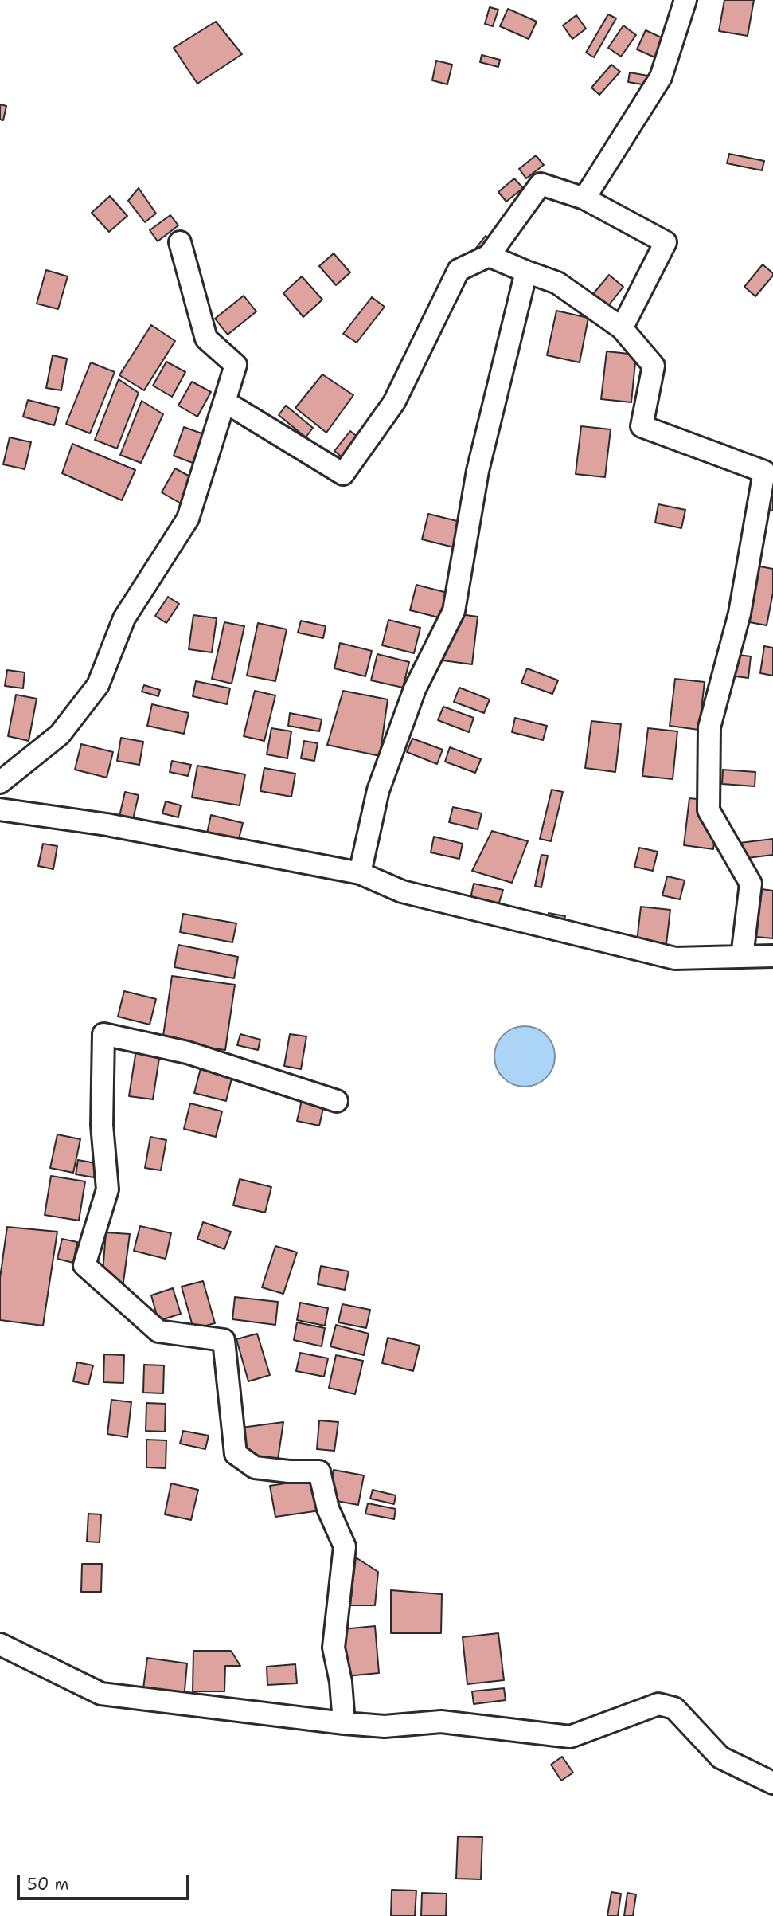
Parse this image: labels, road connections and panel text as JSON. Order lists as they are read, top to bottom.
{
  "scale_bar": "50 m"
}
